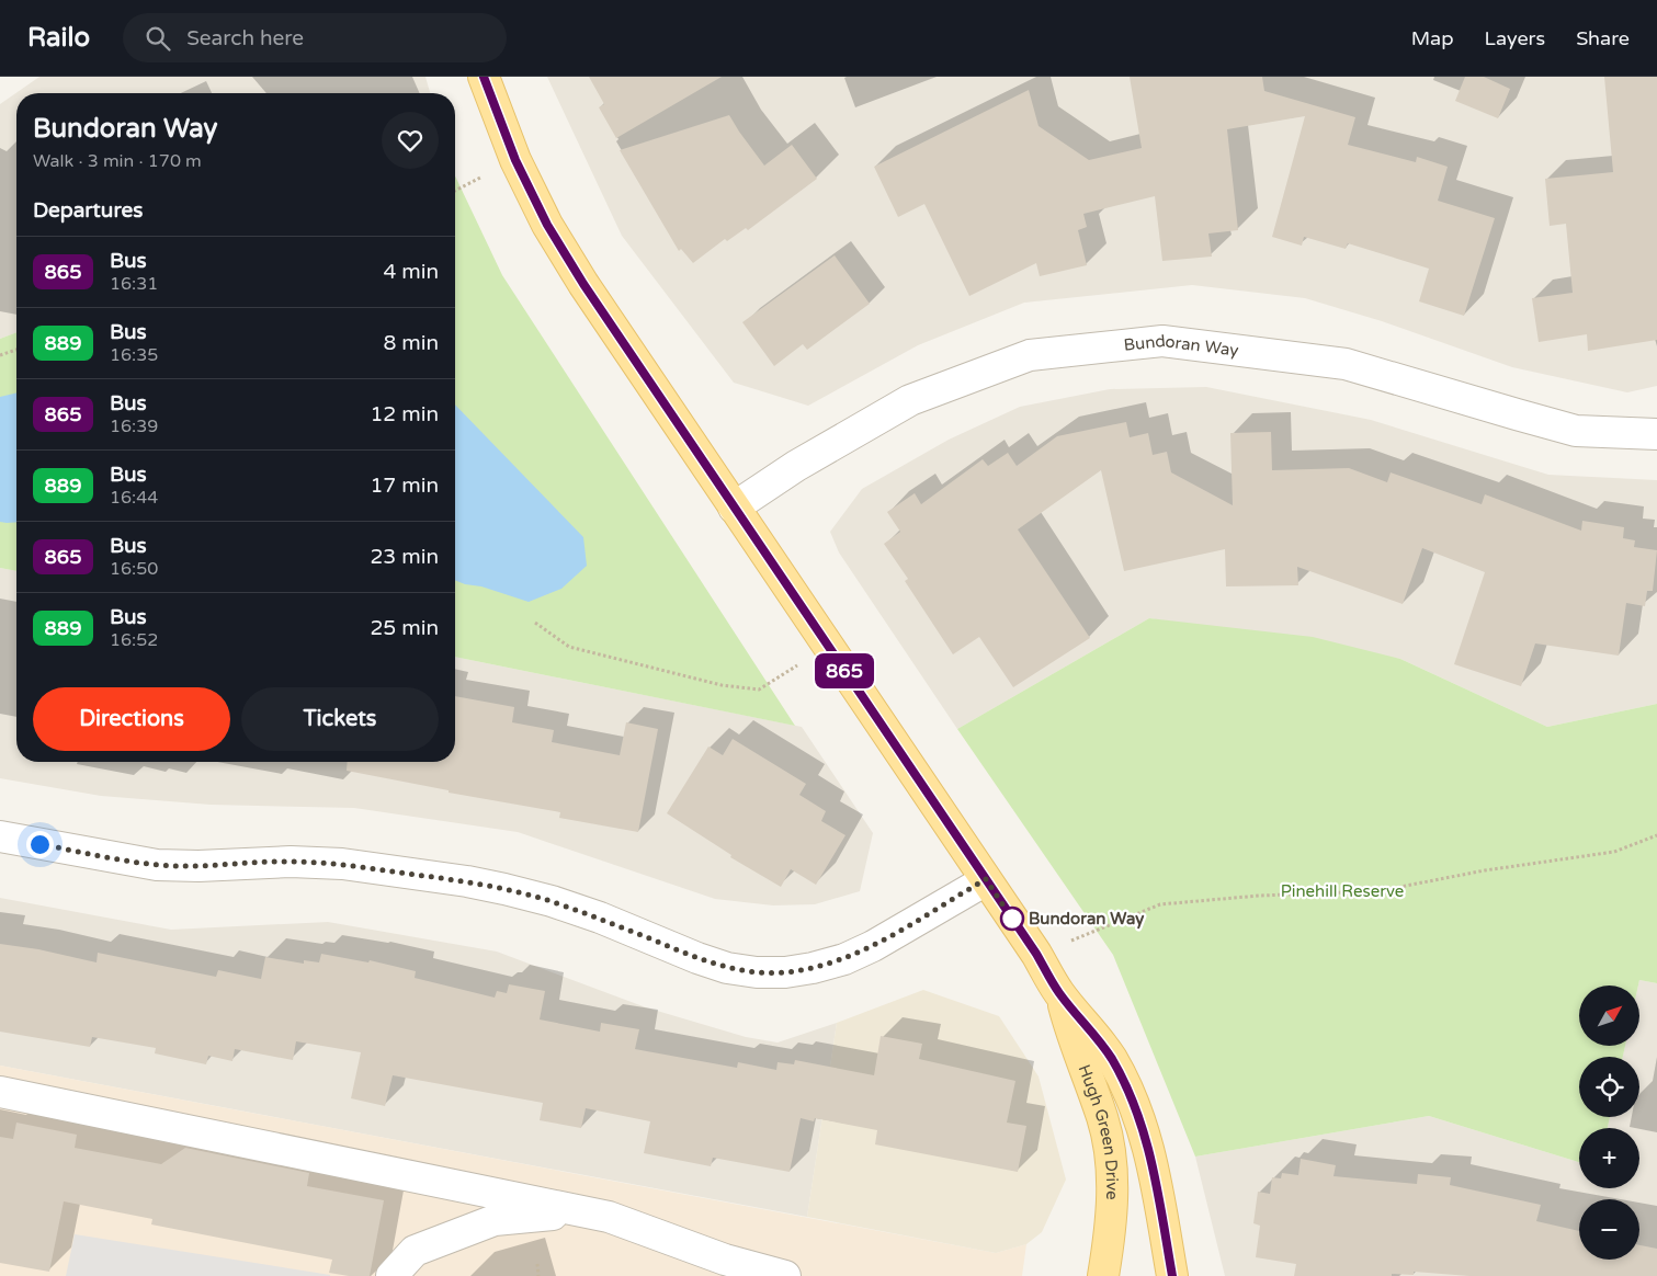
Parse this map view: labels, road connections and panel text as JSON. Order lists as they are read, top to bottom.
{
  "streets": {
    "main road": ["Hugh Green Drive"],
    "street": ["Bundoran Way"]
  },
  "crossings": [
    ["Bundoran Way", "Hugh Green Drive"]
  ],
  "parks": ["Pinehill Reserve"],
  "places": ["Bundoran Way"],
  "lines": ["bus line 865"],
  "north": "top right",
  "page": {
    "header": "Railo",
    "search": "Search here",
    "nav": ["Map", "Layers", "Share"],
    "on_map": "865",
    "heading": [
      ["Bundoran Way", "Walk · 3 min · 170 m"],
      "Departures"
    ],
    "list": [
      {
        "mark": "865",
        "name": "Bus",
        "note": "16:31",
        "value": "4 min"
      },
      {
        "mark": "889",
        "name": "Bus",
        "note": "16:35",
        "value": "8 min"
      },
      {
        "mark": "865",
        "name": "Bus",
        "note": "16:39",
        "value": "12 min"
      },
      {
        "mark": "889",
        "name": "Bus",
        "note": "16:44",
        "value": "17 min"
      },
      {
        "mark": "865",
        "name": "Bus",
        "note": "16:50",
        "value": "23 min"
      },
      {
        "mark": "889",
        "name": "Bus",
        "note": "16:52",
        "value": "25 min"
      }
    ],
    "buttons": ["Directions", "Tickets"],
    "map_buttons": ["+", "−"]
  }
}
